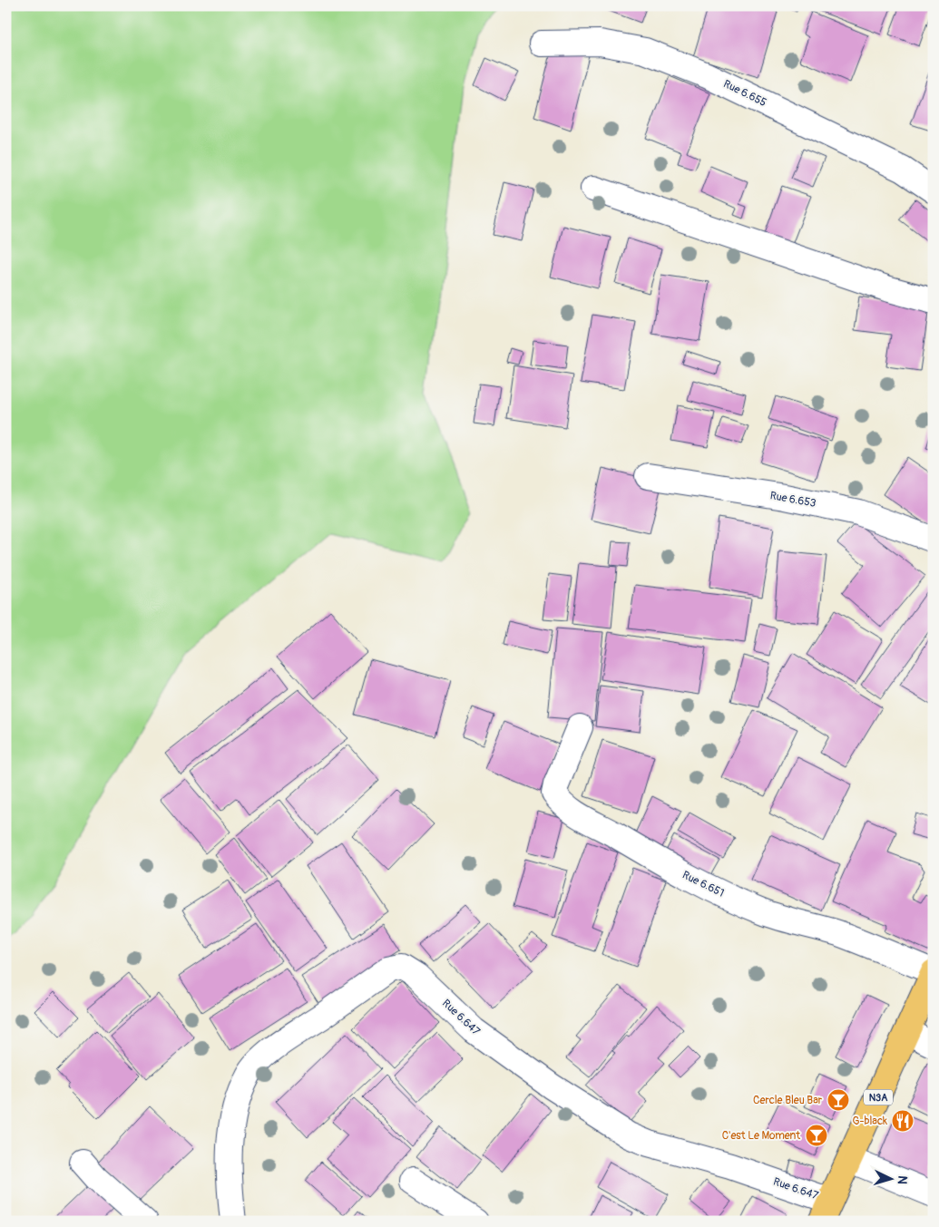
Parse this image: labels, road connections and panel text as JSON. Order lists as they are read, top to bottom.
{
  "streets": {
    "highway": ["N3A"],
    "street": [
      "Rue 6.655",
      "Rue 6.653",
      "Rue 6.651",
      "Rue 6.647"
    ]
  },
  "crossings": [
    ["Rue 6.651", "N3A"],
    ["Rue 6.647", "N3A"]
  ],
  "places": {
    "bar": ["Cercle Bleu Bar", "C'est Le Moment"],
    "restaurant": ["G-black"]
  },
  "north": "right"
}
